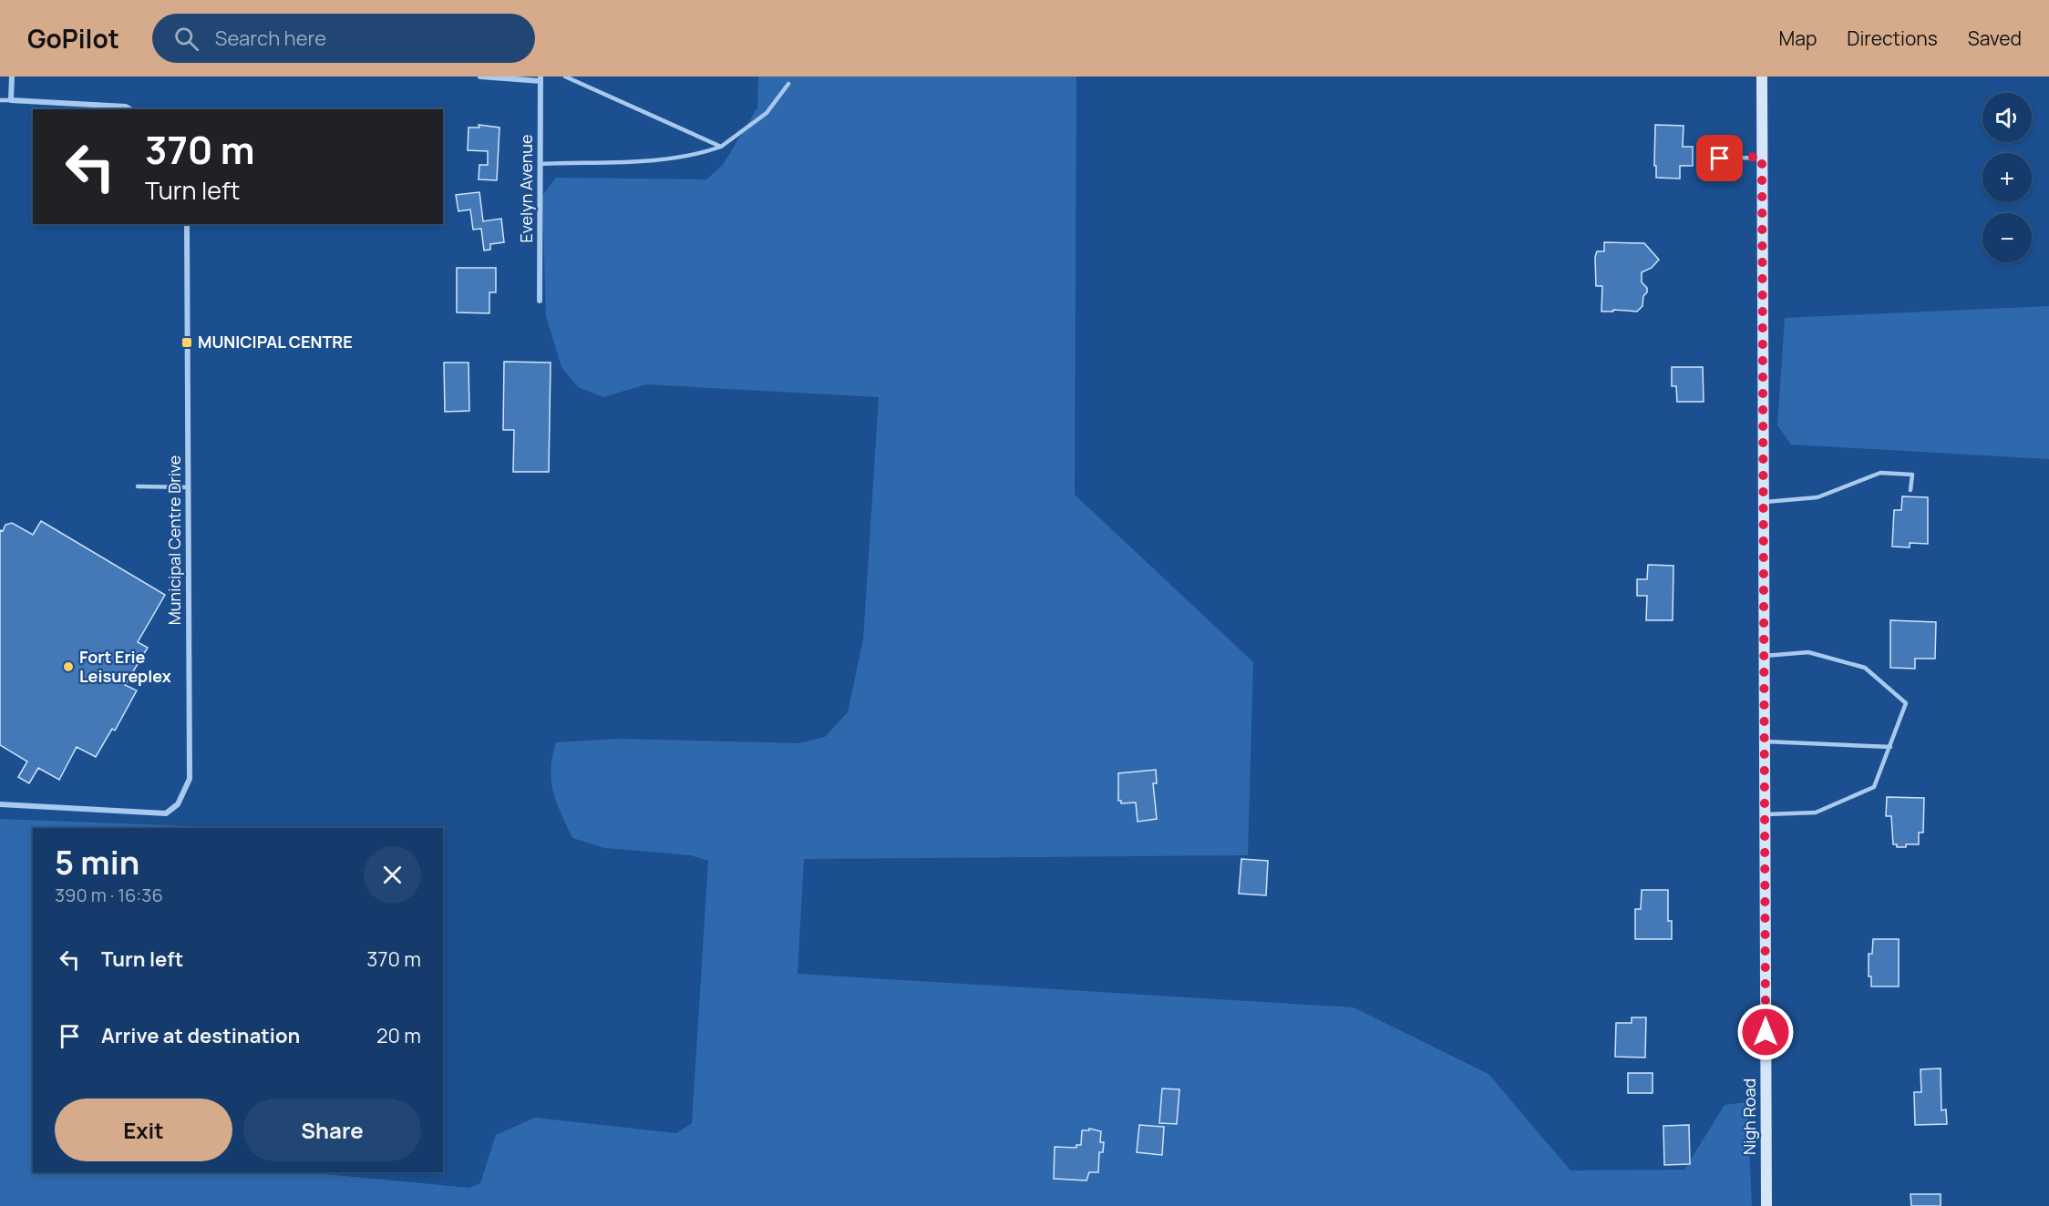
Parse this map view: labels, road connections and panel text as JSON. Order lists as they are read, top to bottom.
{
  "streets": {
    "street": ["Evelyn Avenue", "Municipal Centre Drive", "Nigh Road"]
  },
  "places": {
    "transit": ["MUNICIPAL CENTRE"],
    "other": ["Fort Erie Leisureplex"]
  },
  "page": {
    "header": "GoPilot",
    "search": "Search here",
    "nav": ["Map", "Directions", "Saved"],
    "map_buttons": ["+", "−"],
    "turn": ["370 m", "Turn left"],
    "heading": ["5 min", "390 m · 16:36"],
    "list": [
      {
        "name": "Turn left",
        "value": "370 m"
      },
      {
        "name": "Arrive at destination",
        "value": "20 m"
      }
    ],
    "buttons": ["Exit", "Share"]
  }
}
